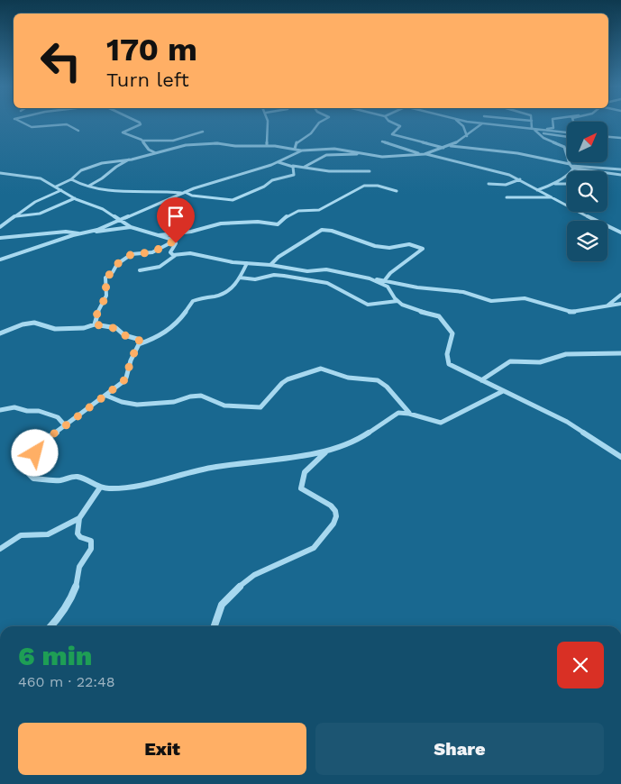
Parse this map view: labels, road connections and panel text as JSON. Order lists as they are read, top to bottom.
{
  "north": "top right",
  "page": {
    "turn": ["170 m", "Turn left"],
    "heading": ["6 min", "460 m · 22:48"],
    "buttons": ["Exit", "Share"]
  }
}
